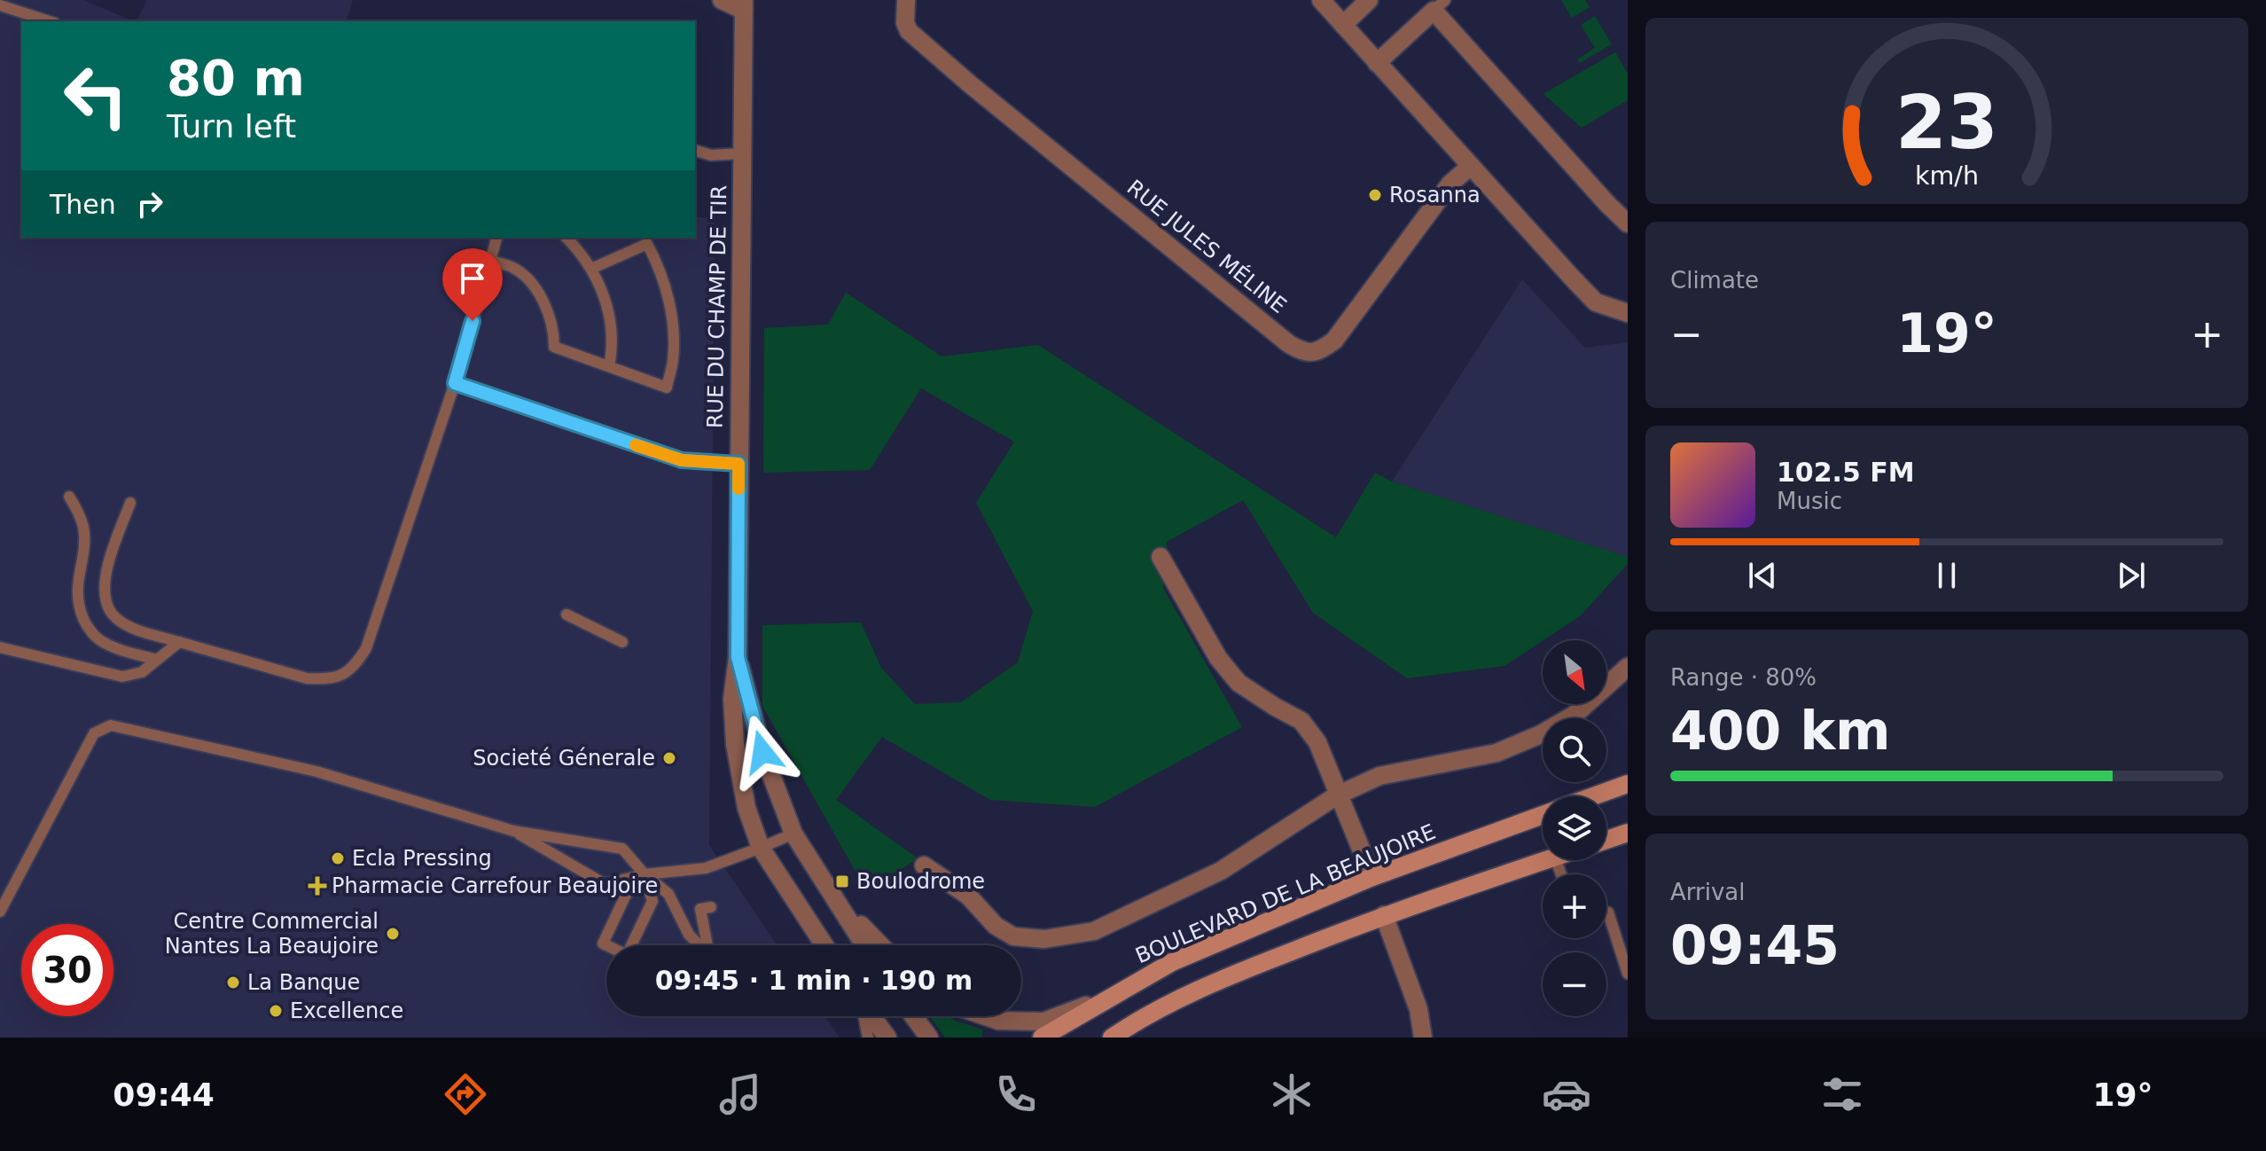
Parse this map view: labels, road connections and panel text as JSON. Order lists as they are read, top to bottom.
{
  "streets": {
    "main road": ["BOULEVARD DE LA BEAUJOIRE"],
    "street": ["RUE JULES MÉLINE", "RUE DU CHAMP DE TIR"]
  },
  "places": {
    "other": [
      "Rosanna",
      "Societé Génerale",
      "Ecla Pressing",
      "Centre Commercial Nantes La Beaujoire",
      "La Banque",
      "Excellence"
    ],
    "transit": ["Boulodrome"],
    "health": ["Pharmacie Carrefour Beaujoire"]
  },
  "north": "bottom right",
  "page": {
    "turn": ["80 m", "Turn left"],
    "then": "Then",
    "tile": [
      "Climate",
      ["Range · 80%", "400 km"],
      ["Arrival", "09:45"]
    ],
    "heat": ["−", "19°", "+"],
    "song": ["102.5 FM", "Music"],
    "map_buttons": ["+", "−"],
    "limit": "30",
    "trip": "09:45 · 1 min · 190 m",
    "tabs": ["09:44", "19°"],
    "gauge": ["23", "km/h"]
  }
}
